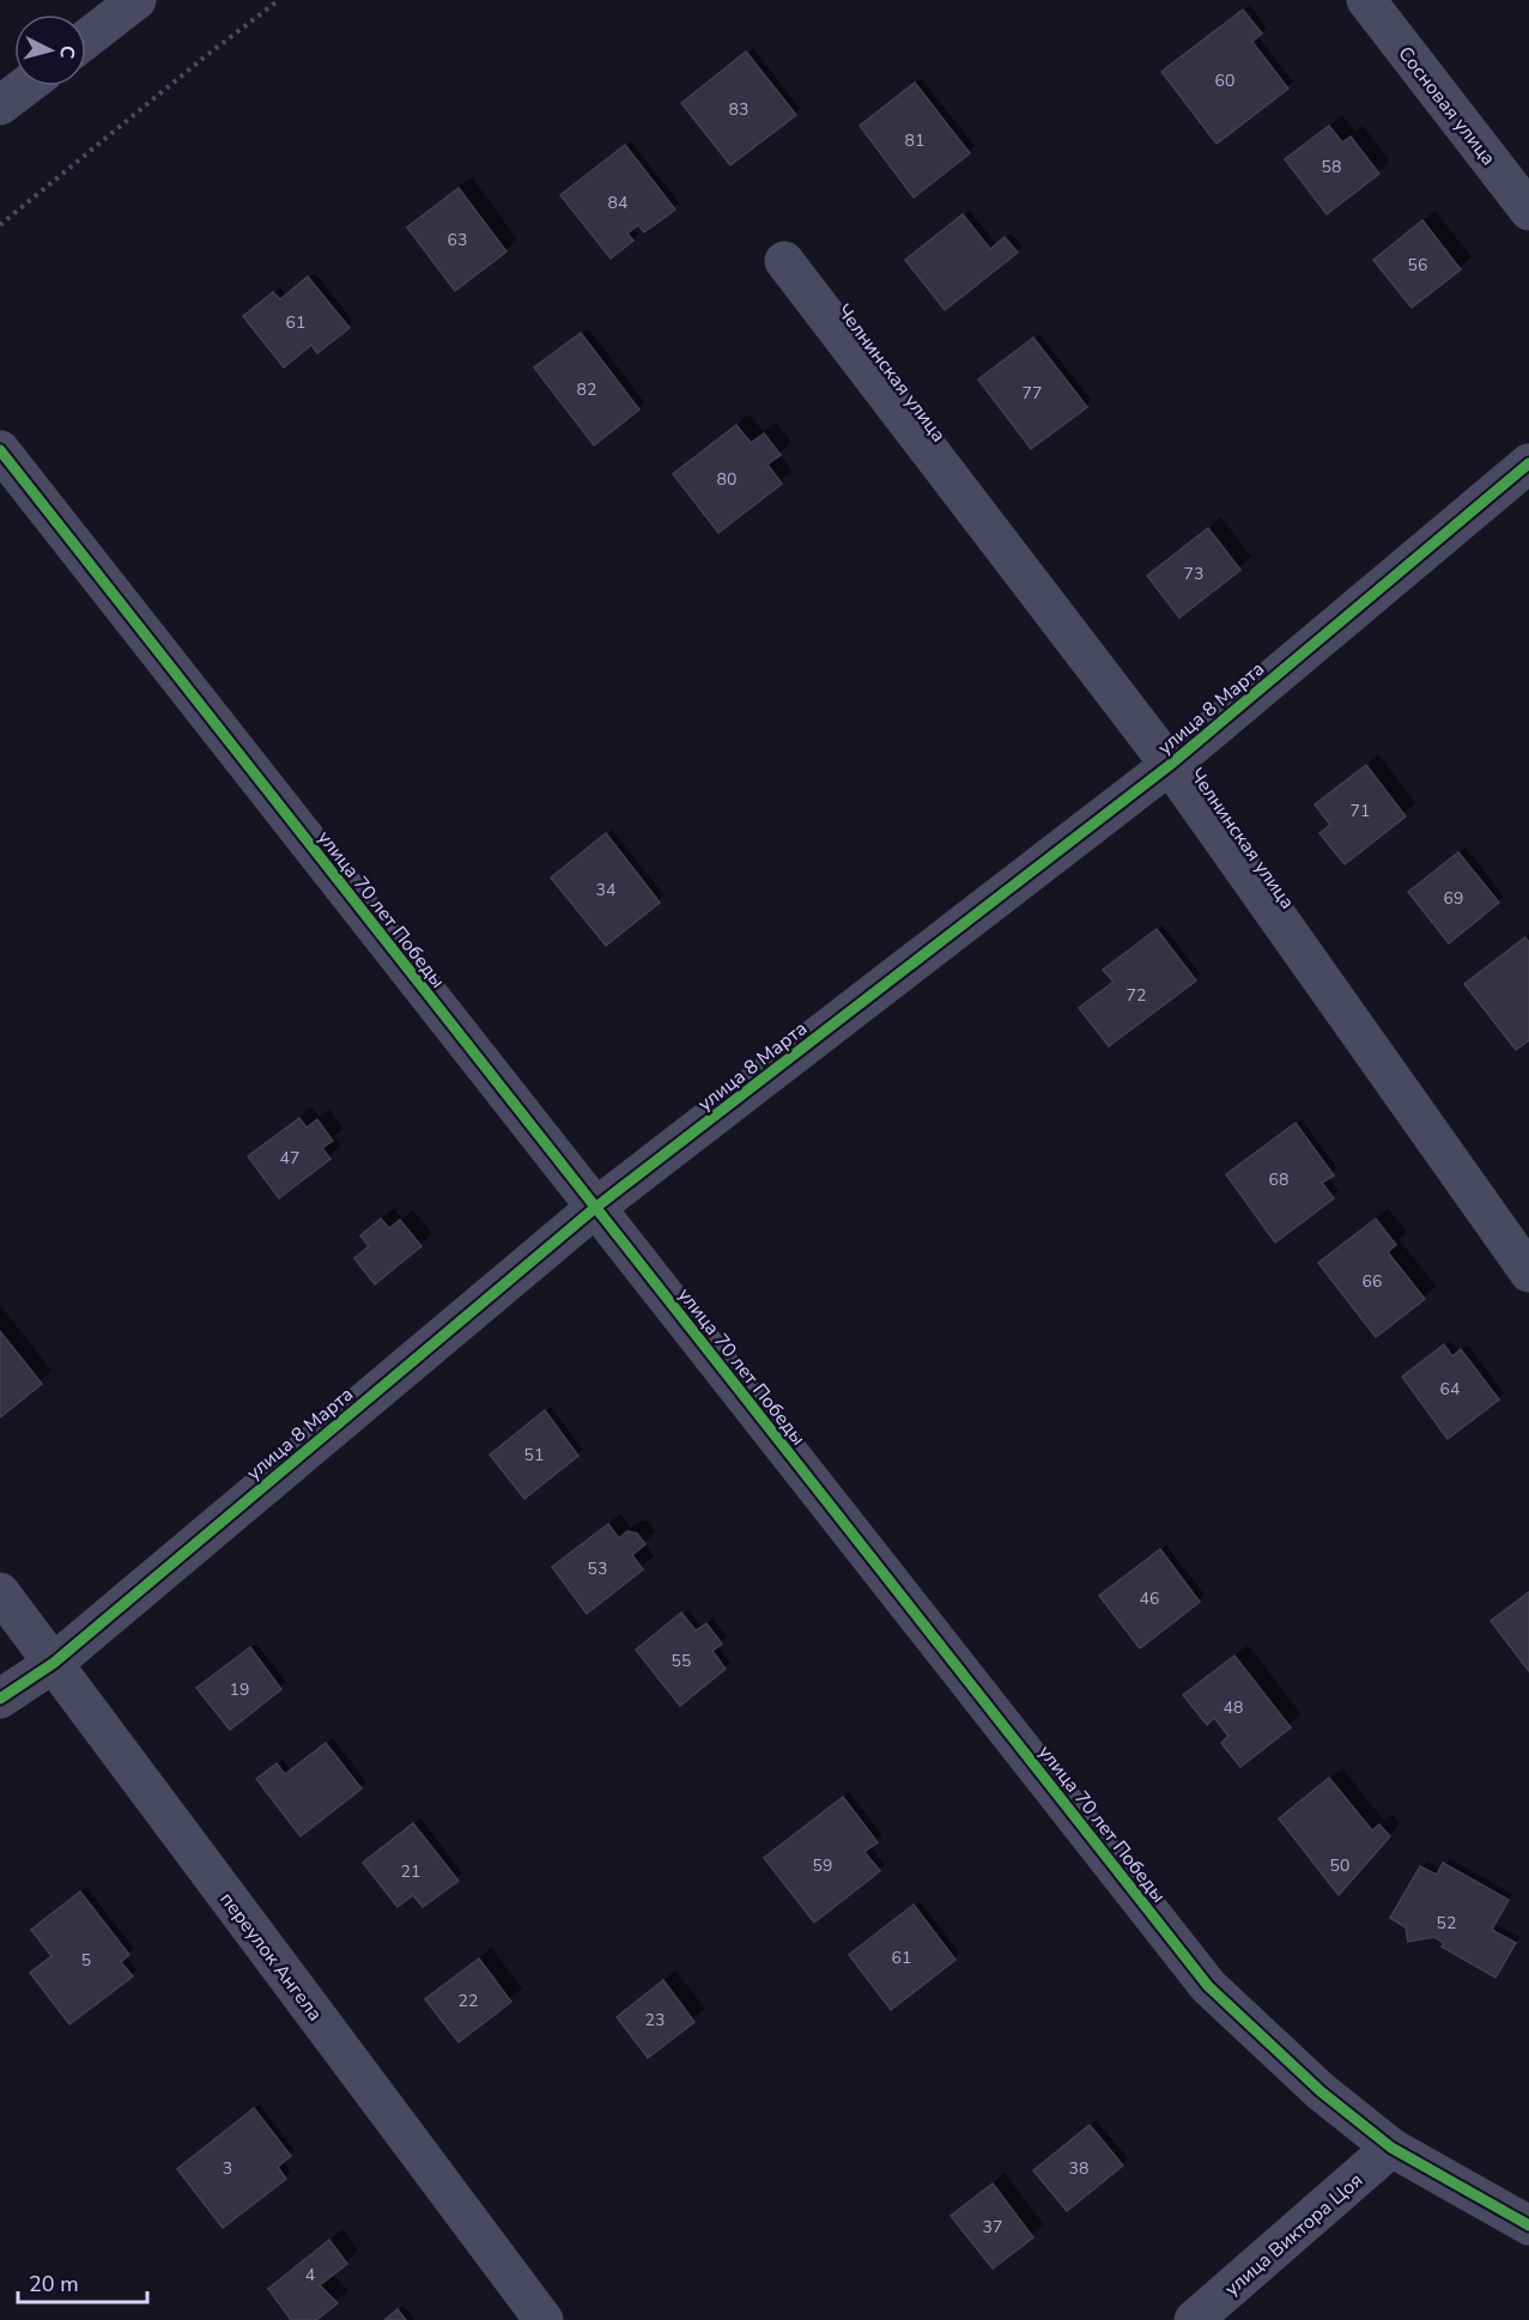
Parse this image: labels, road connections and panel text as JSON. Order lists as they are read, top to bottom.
{
  "streets": {
    "street": [
      "Сосновая улица",
      "Челнинская улица",
      "улица 8 Марта",
      "улица 70 лет Победы",
      "переулок Ангела",
      "улица Виктора Цоя"
    ]
  },
  "crossings": [
    ["Челнинская улица", "улица 8 Марта"],
    ["улица 8 Марта", "улица 70 лет Победы"],
    ["улица 8 Марта", "переулок Ангела"],
    ["улица 70 лет Победы", "улица Виктора Цоя"]
  ],
  "house_numbers": [
    "60",
    "83",
    "81",
    "58",
    "84",
    "63",
    "56",
    "61",
    "82",
    "77",
    "80",
    "73",
    "71",
    "34",
    "69",
    "72",
    "47",
    "68",
    "66",
    "64",
    "51",
    "53",
    "46",
    "55",
    "19",
    "48",
    "59",
    "50",
    "21",
    "52",
    "61",
    "5",
    "22",
    "23",
    "3",
    "38",
    "37",
    "4"
  ],
  "scale_bar": "20 m",
  "north": "right"
}
